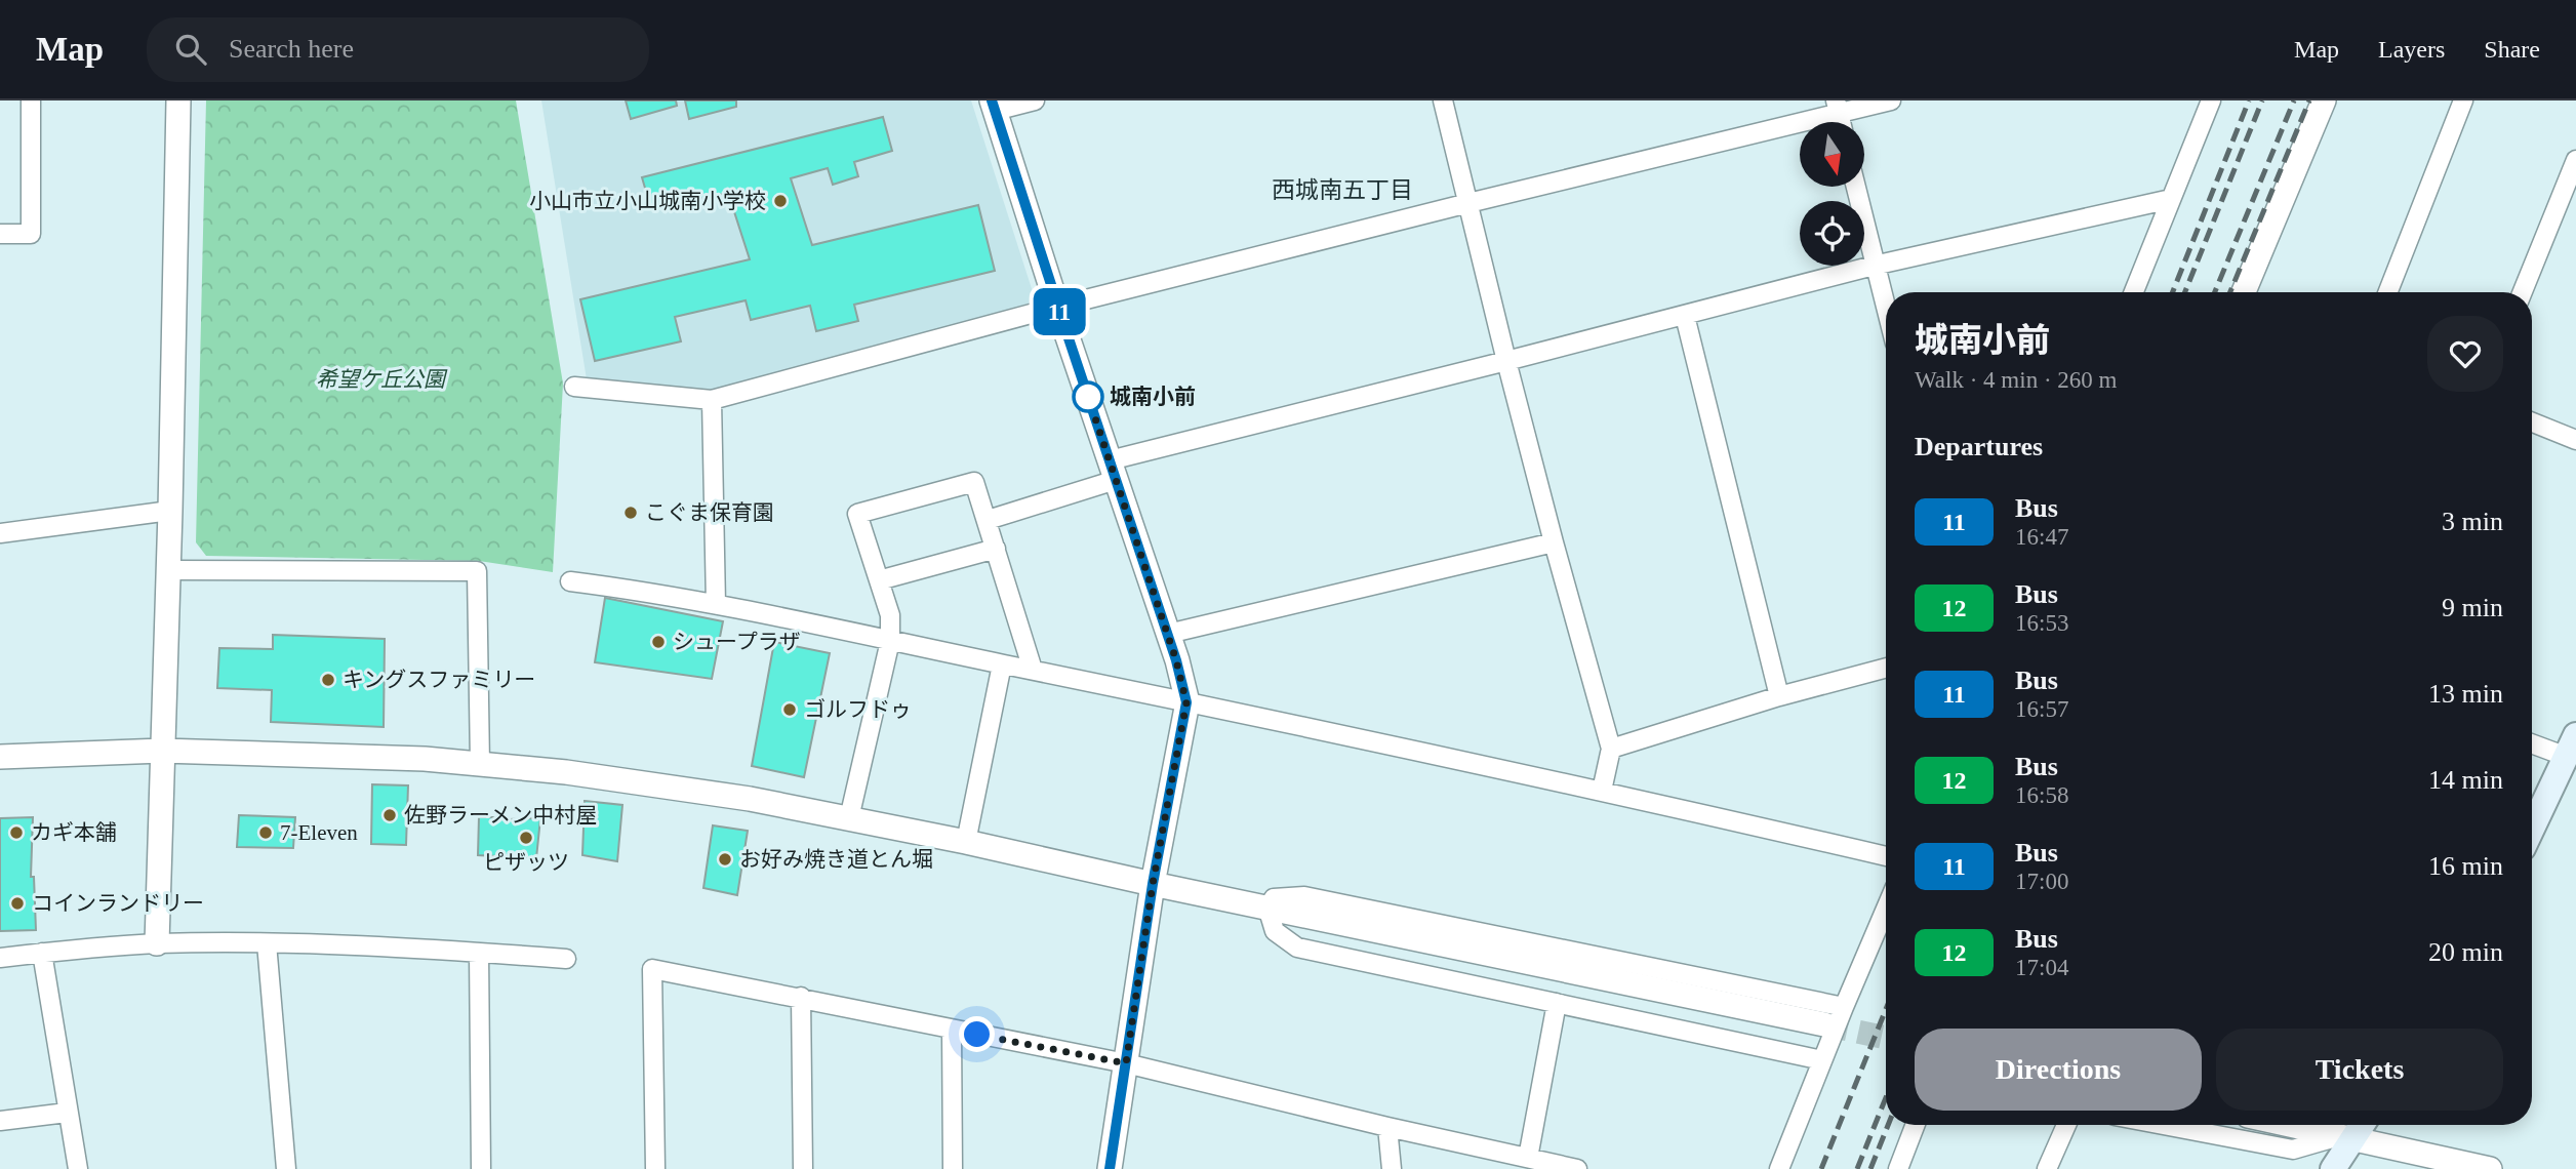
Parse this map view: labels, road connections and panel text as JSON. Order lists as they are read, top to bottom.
{
  "districts": ["西城南五丁目"],
  "parks": ["希望ケ丘公園"],
  "places": [
    "小山市立小山城南小学校",
    "城南小前",
    "こぐま保育園",
    "シュープラザ",
    "キングスファミリー",
    "ゴルフドゥ",
    "佐野ラーメン中村屋",
    "カギ本舗",
    "7-Eleven",
    "ピザッツ",
    "お好み焼き道とん堀",
    "コインランドリー"
  ],
  "lines": ["bus line 11"],
  "north": "bottom",
  "page": {
    "header": "Map",
    "search": "Search here",
    "nav": ["Map", "Layers", "Share"],
    "on_map": "11",
    "heading": [
      ["城南小前", "Walk · 4 min · 260 m"],
      "Departures"
    ],
    "list": [
      {
        "mark": "11",
        "name": "Bus",
        "note": "16:47",
        "value": "3 min"
      },
      {
        "mark": "12",
        "name": "Bus",
        "note": "16:53",
        "value": "9 min"
      },
      {
        "mark": "11",
        "name": "Bus",
        "note": "16:57",
        "value": "13 min"
      },
      {
        "mark": "12",
        "name": "Bus",
        "note": "16:58",
        "value": "14 min"
      },
      {
        "mark": "11",
        "name": "Bus",
        "note": "17:00",
        "value": "16 min"
      },
      {
        "mark": "12",
        "name": "Bus",
        "note": "17:04",
        "value": "20 min"
      }
    ],
    "buttons": ["Directions", "Tickets"]
  }
}
